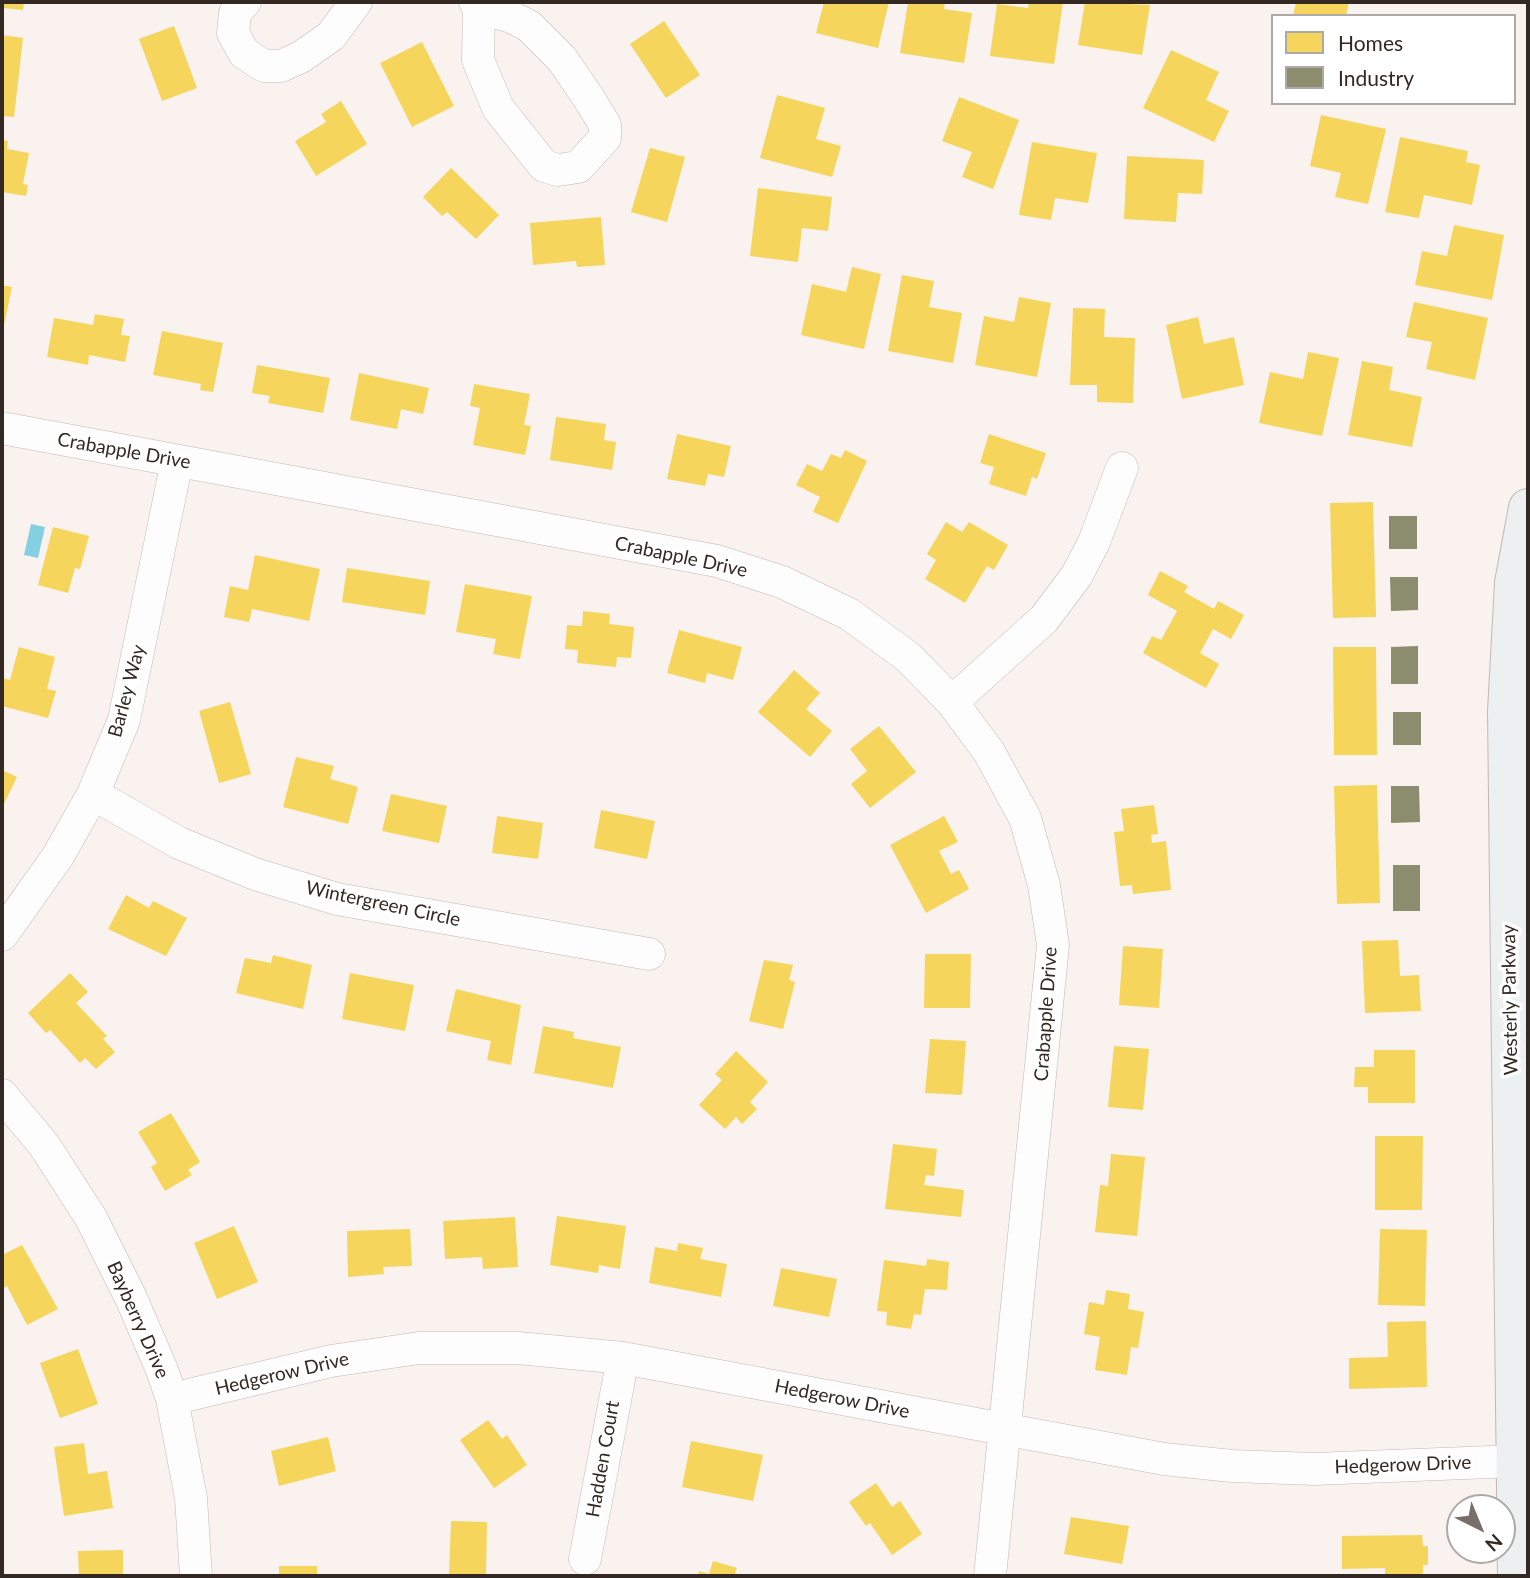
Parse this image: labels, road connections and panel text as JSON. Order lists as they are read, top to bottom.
{
  "streets": {
    "main road": ["Westerly Parkway"],
    "street": [
      "Crabapple Drive",
      "Barley Way",
      "Wintergreen Circle",
      "Bayberry Drive",
      "Hedgerow Drive",
      "Hadden Court"
    ]
  },
  "crossings": [
    ["Crabapple Drive", "Barley Way"],
    ["Crabapple Drive", "Hedgerow Drive"],
    ["Barley Way", "Wintergreen Circle"],
    ["Westerly Parkway", "Hedgerow Drive"],
    ["Bayberry Drive", "Hedgerow Drive"],
    ["Hedgerow Drive", "Hadden Court"]
  ],
  "legend": ["Homes", "Industry"],
  "north": "bottom right"
}
